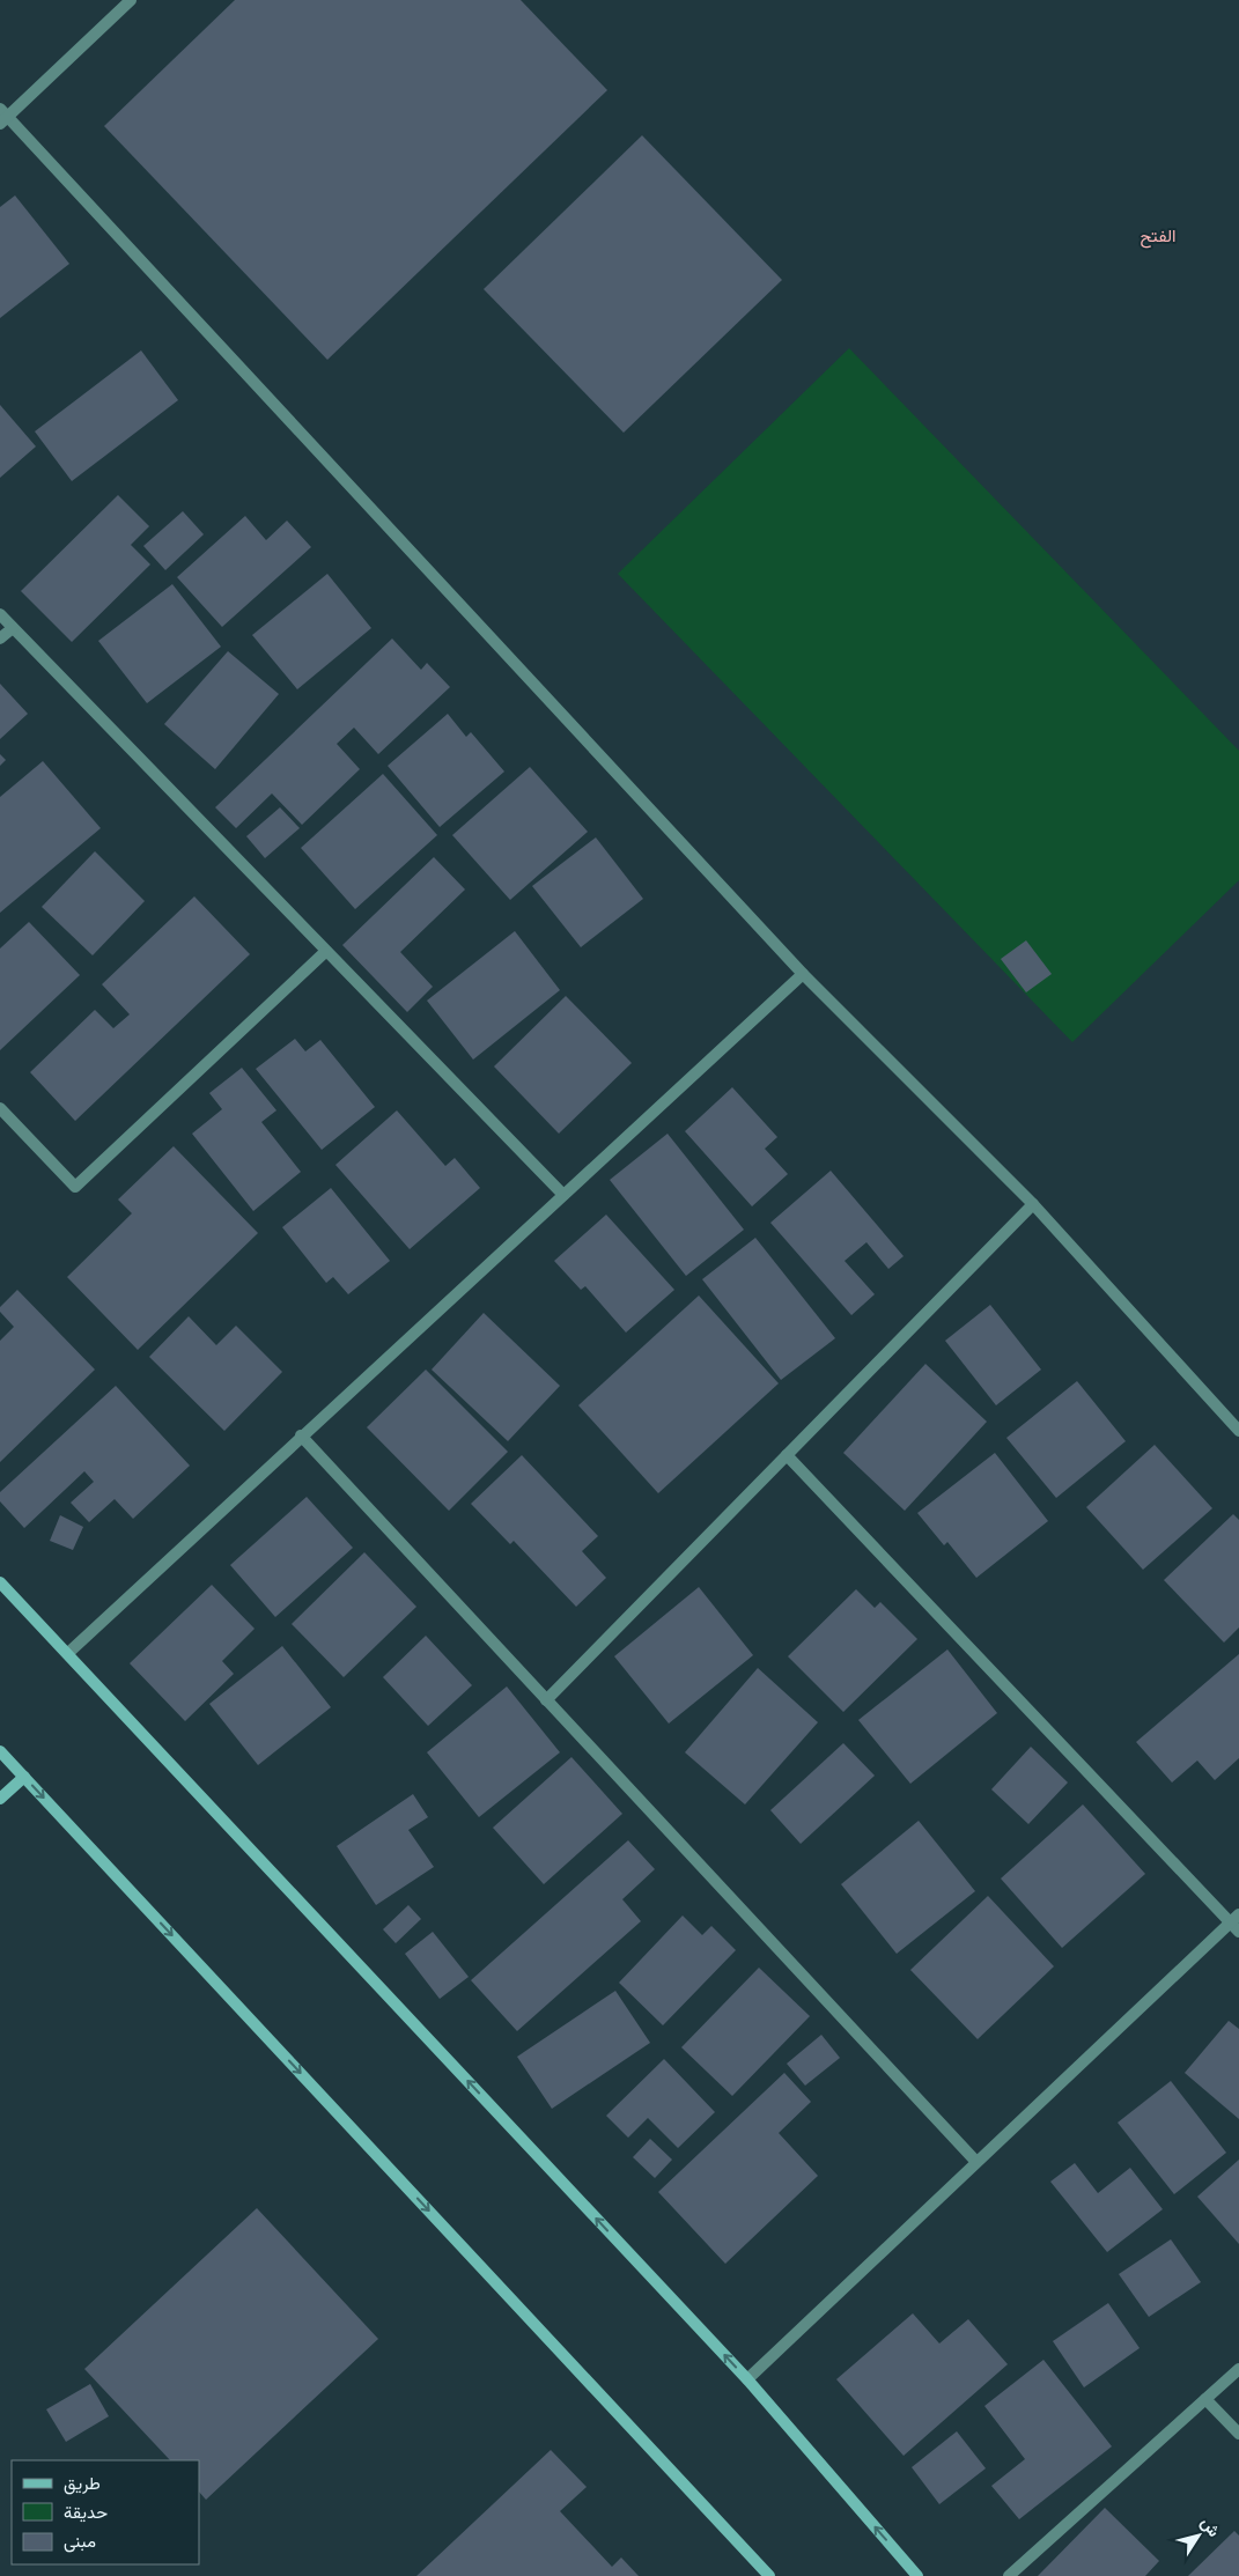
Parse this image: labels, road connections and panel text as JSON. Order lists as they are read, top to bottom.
{
  "districts": ["الفتح"],
  "legend": ["طريق", "حديقة", "مبنى"],
  "north": "top right"
}
